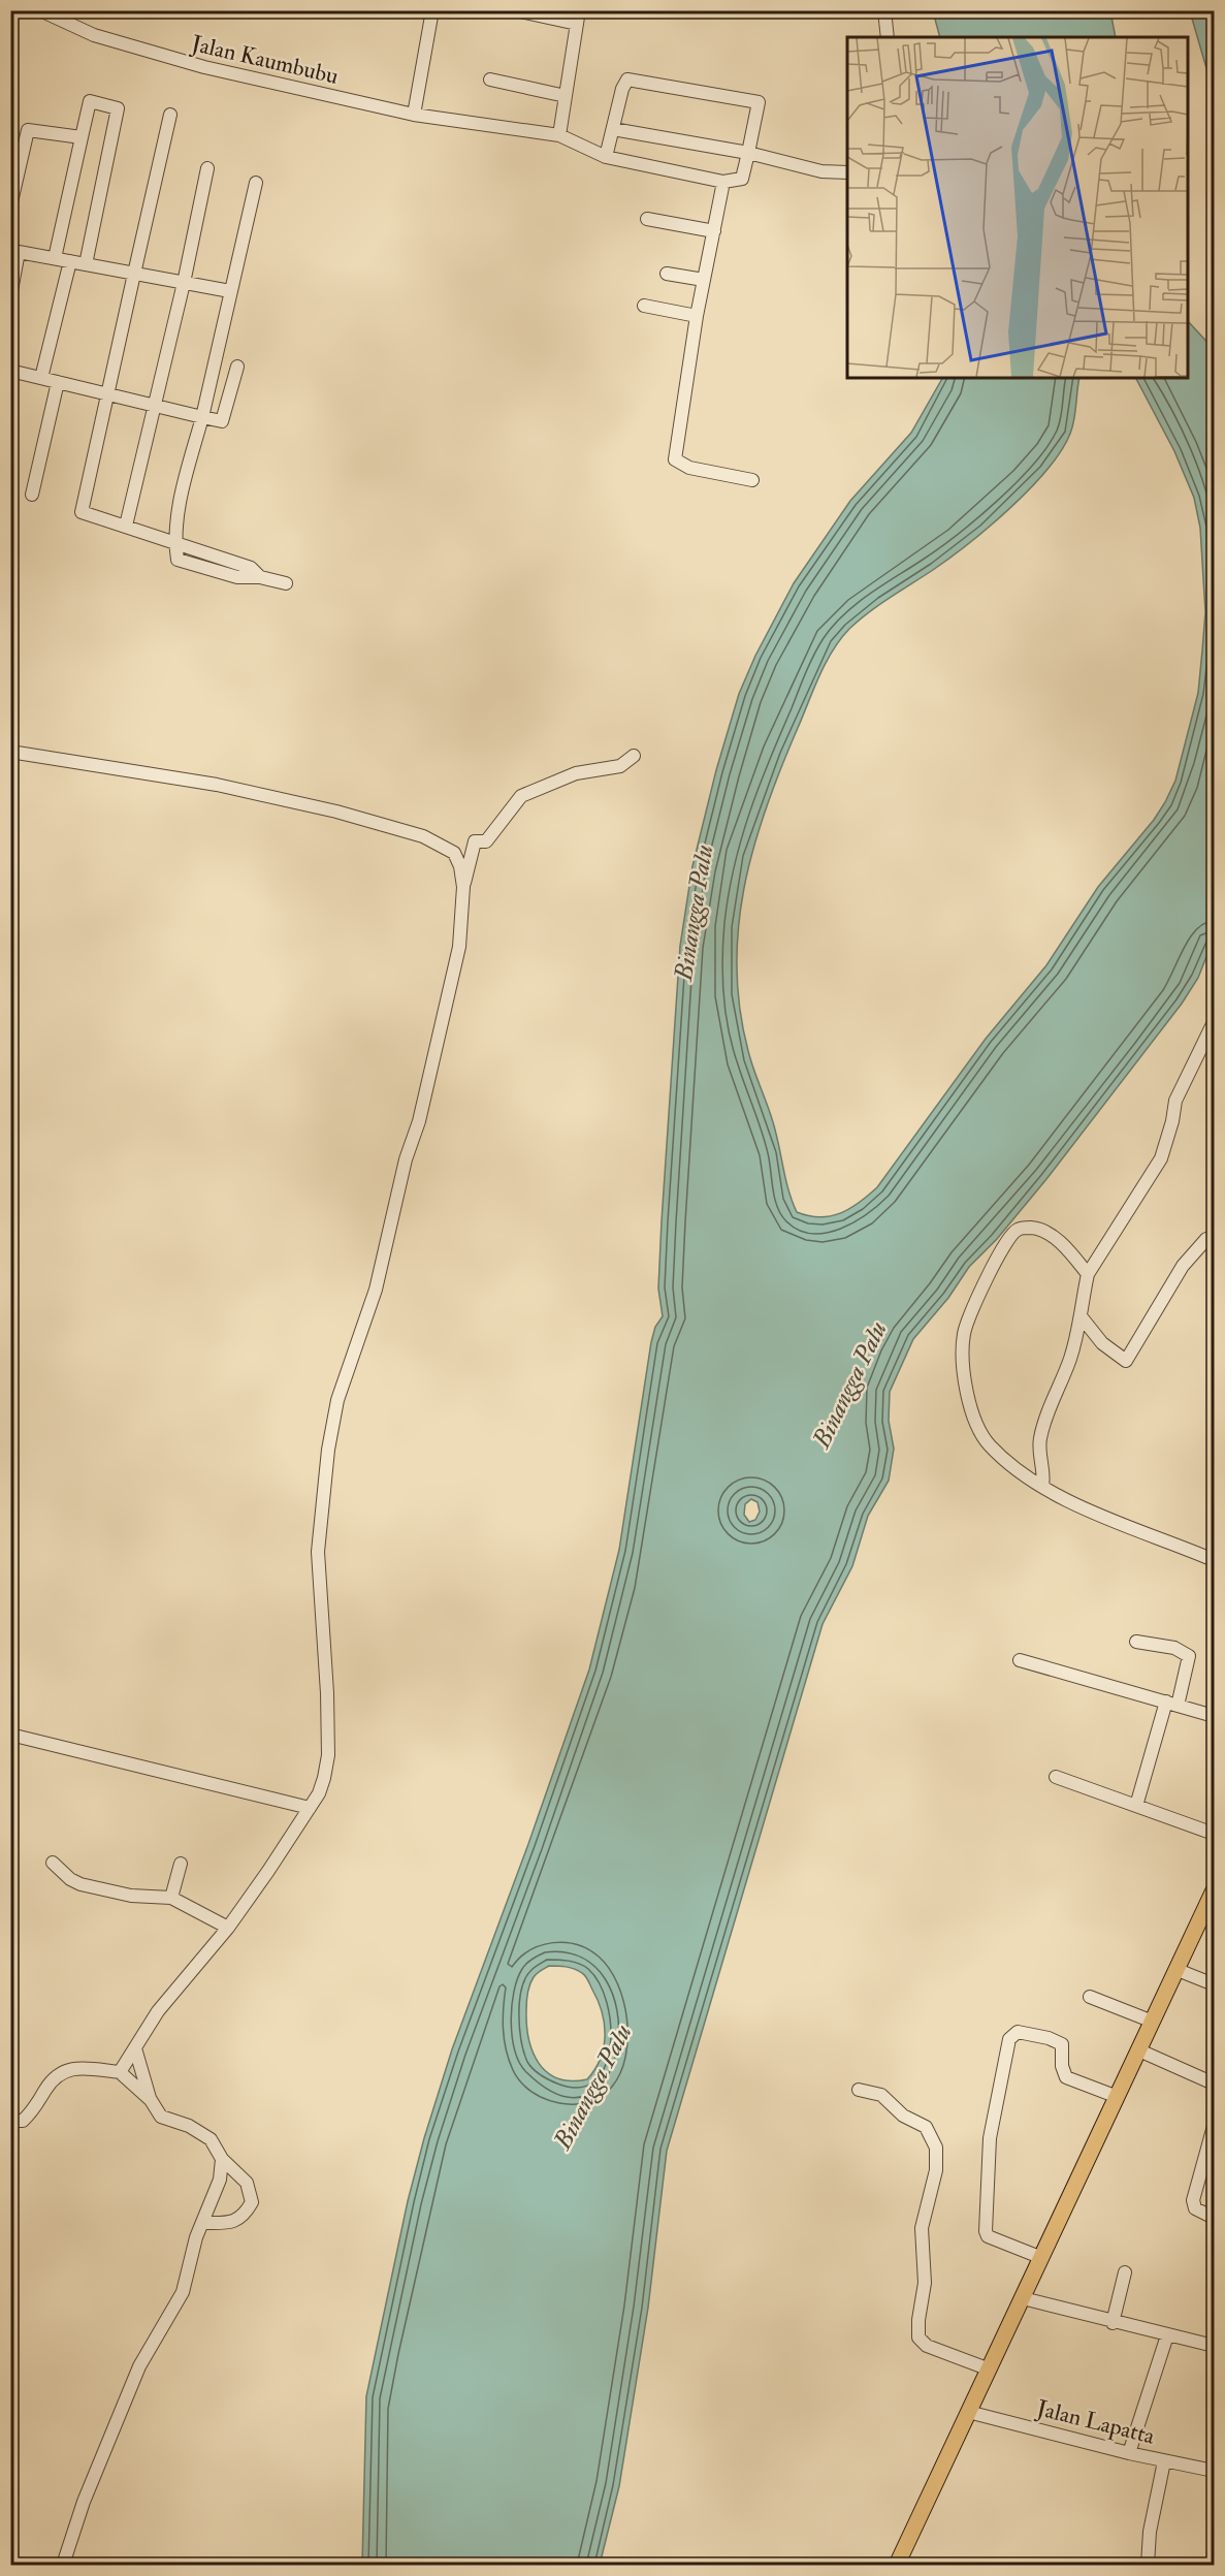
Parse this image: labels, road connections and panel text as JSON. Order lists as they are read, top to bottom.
{
  "streets": {
    "street": ["Jalan Kaumbubu", "Jalan Lapatta"]
  },
  "water": ["Binangga Palu"]
}
